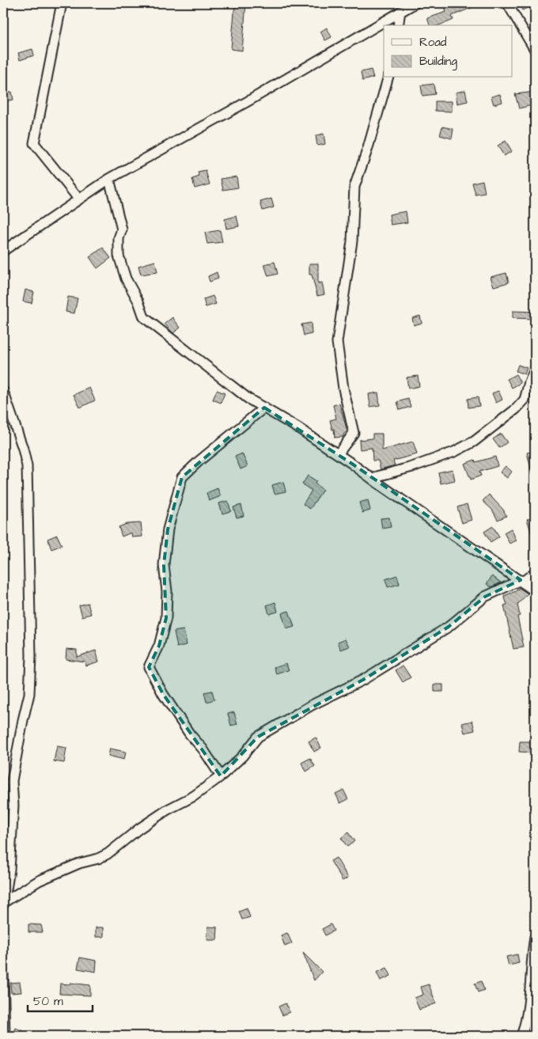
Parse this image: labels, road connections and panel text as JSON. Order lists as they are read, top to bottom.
{
  "legend": ["Road", "Building"],
  "scale_bar": "50 m"
}
